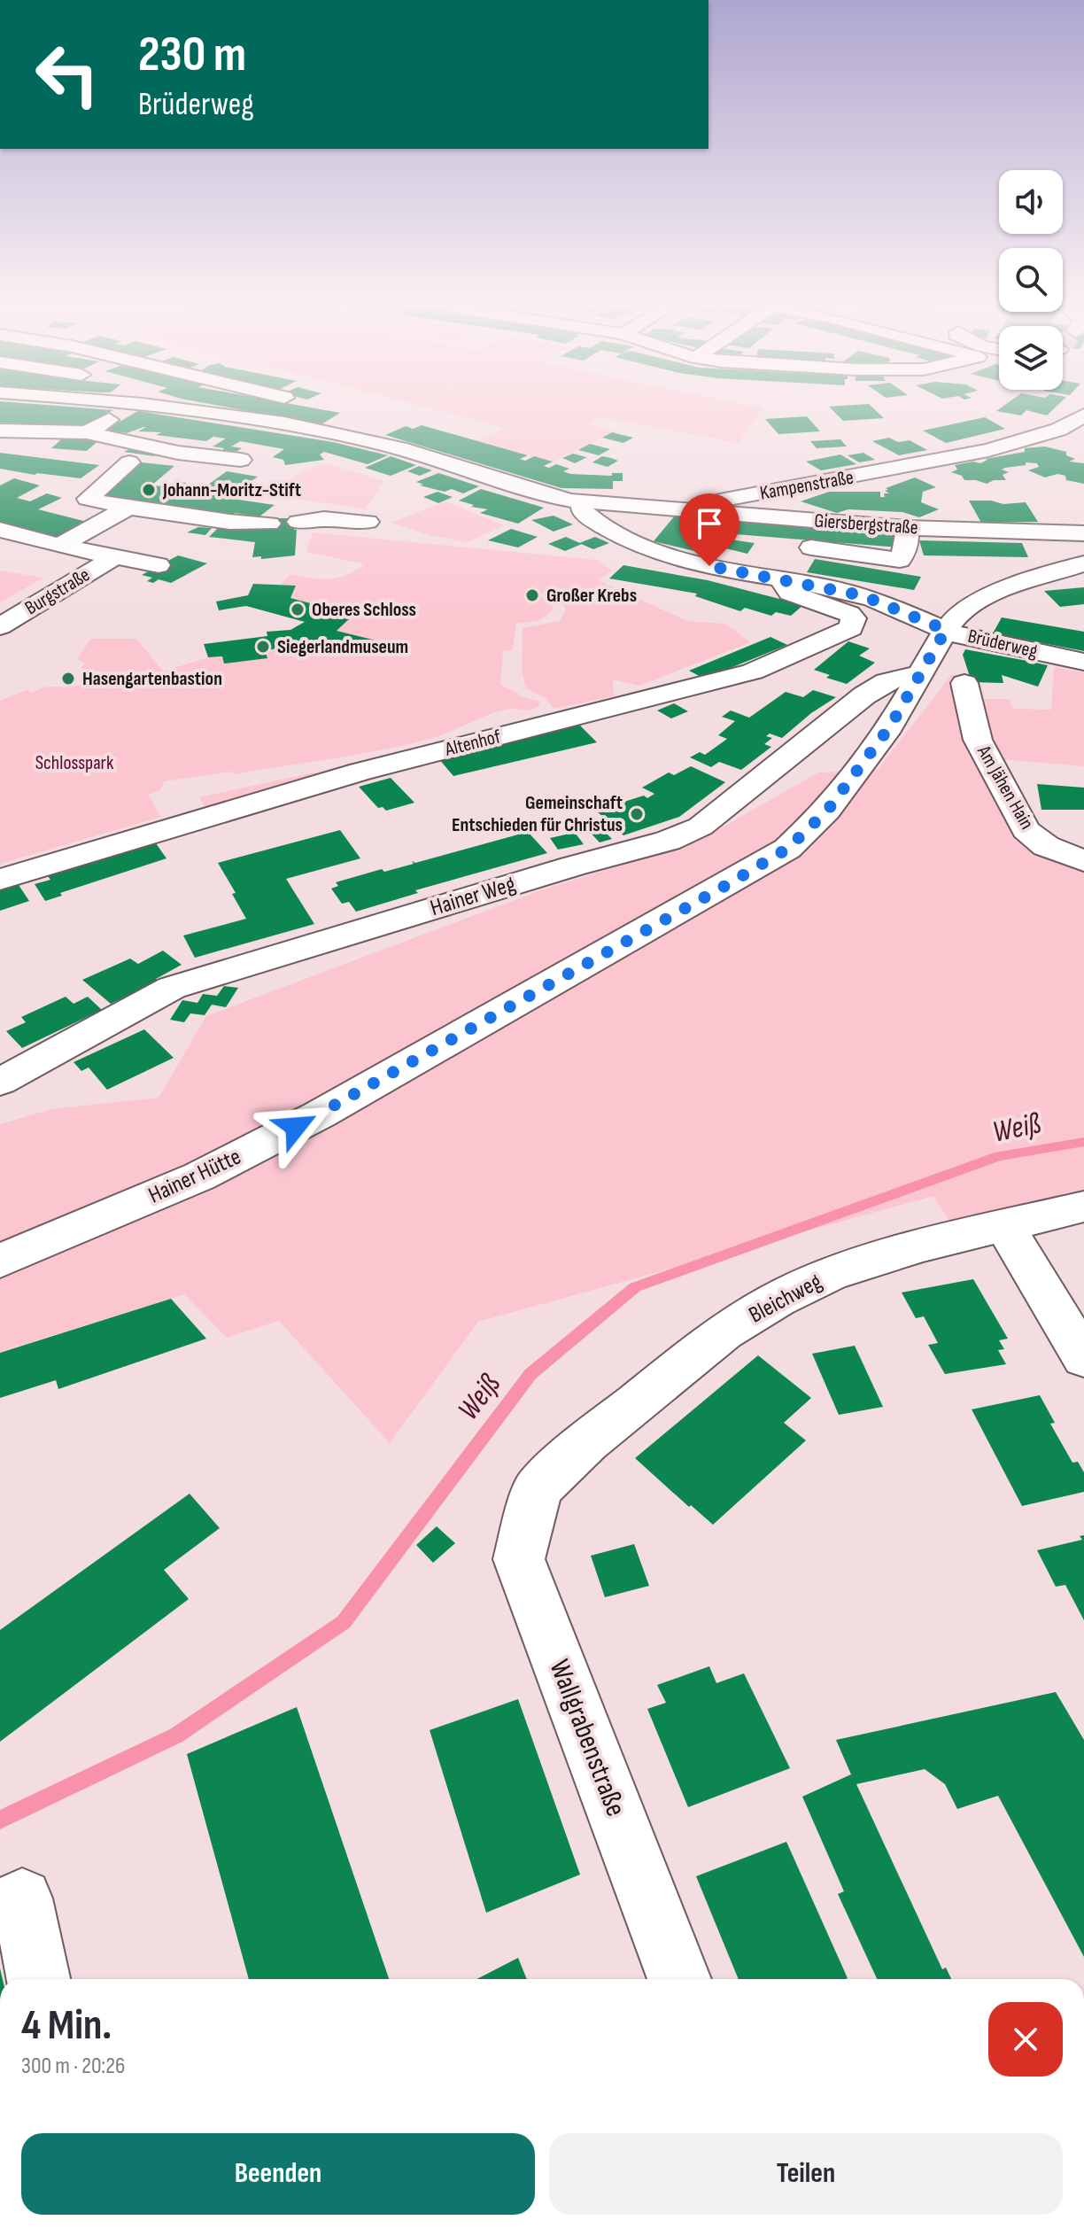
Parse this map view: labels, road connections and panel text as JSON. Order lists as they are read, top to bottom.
{
  "streets": {
    "street": [
      "Kampenstraße",
      "Giersbergstraße",
      "Burgstraße",
      "Brüderweg",
      "Altenhof",
      "Am Jähen Hain",
      "Hainer Weg",
      "Hainer Hütte",
      "Bleichweg",
      "Wallgrabenstraße"
    ]
  },
  "crossings": [
    ["Kampenstraße", "Giersbergstraße"],
    ["Brüderweg", "Altenhof"],
    ["Brüderweg", "Hainer Hütte"],
    ["Hainer Weg", "Hainer Hütte"],
    ["Bleichweg", "Wallgrabenstraße"]
  ],
  "water": ["Weiß"],
  "parks": ["Schlosspark"],
  "places": [
    "Johann-Moritz-Stift",
    "Großer Krebs",
    "Oberes Schloss",
    "Siegerlandmuseum",
    "Hasengartenbastion",
    "Gemeinschaft Entschieden für Christus"
  ],
  "page": {
    "turn": ["230 m", "Brüderweg"],
    "heading": ["4 Min.", "300 m · 20:26"],
    "buttons": ["Beenden", "Teilen"]
  }
}
